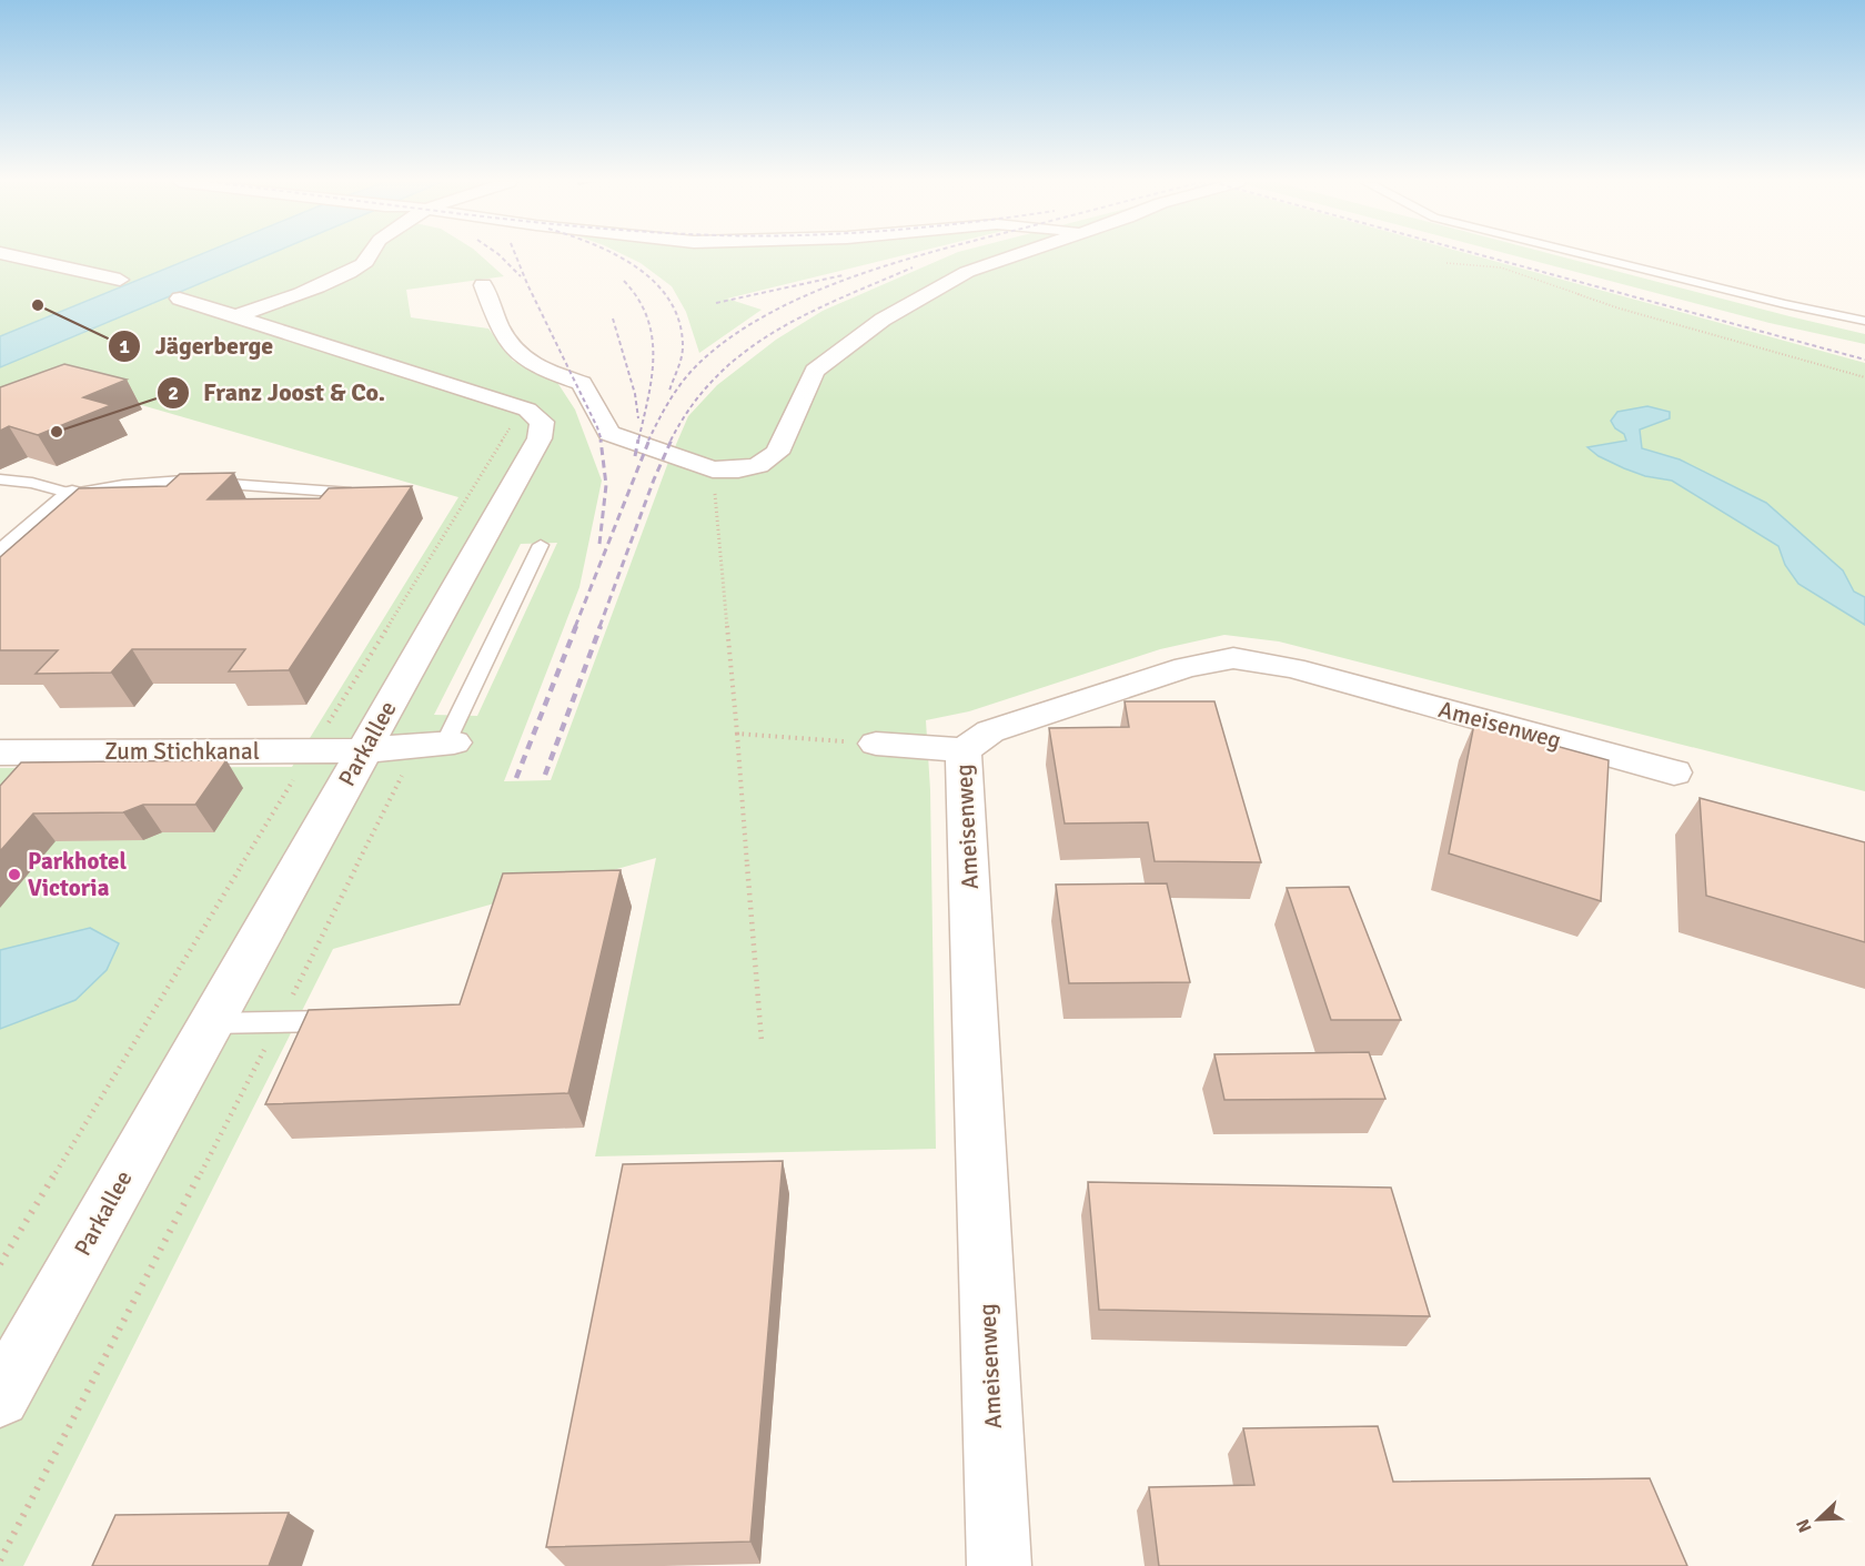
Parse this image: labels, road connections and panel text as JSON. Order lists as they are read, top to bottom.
{
  "streets": {
    "street": ["Ameisenweg", "Parkallee", "Zum Stichkanal"]
  },
  "crossings": [
    ["Parkallee", "Zum Stichkanal"]
  ],
  "places": ["Jägerberge", "Franz Joost & Co.", "Parkhotel Victoria"],
  "north": "bottom left"
}
